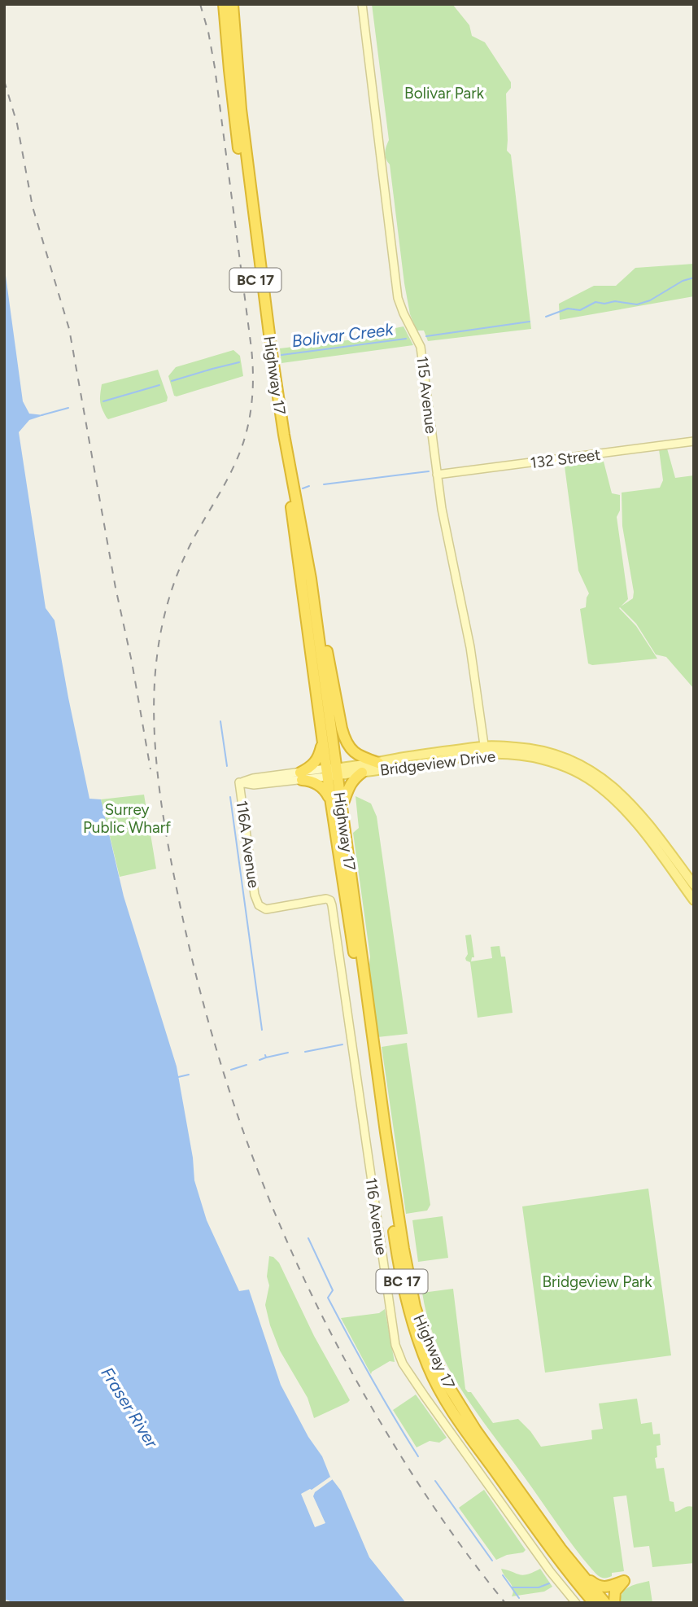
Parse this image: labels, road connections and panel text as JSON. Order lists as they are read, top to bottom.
{
  "streets": {
    "highway": ["BC 17", "Highway 17"],
    "main road": ["Bridgeview Drive"],
    "street": [
      "115 Avenue",
      "132 Street",
      "116A Avenue",
      "116 Avenue"
    ]
  },
  "crossings": [
    ["Highway 17", "Bridgeview Drive"],
    ["115 Avenue", "132 Street"],
    ["115 Avenue", "Bridgeview Drive"],
    ["116A Avenue", "116 Avenue"]
  ],
  "water": ["Bolivar Creek", "Fraser River"],
  "parks": ["Bolivar Park", "Surrey Public Wharf", "Bridgeview Park"]
}
